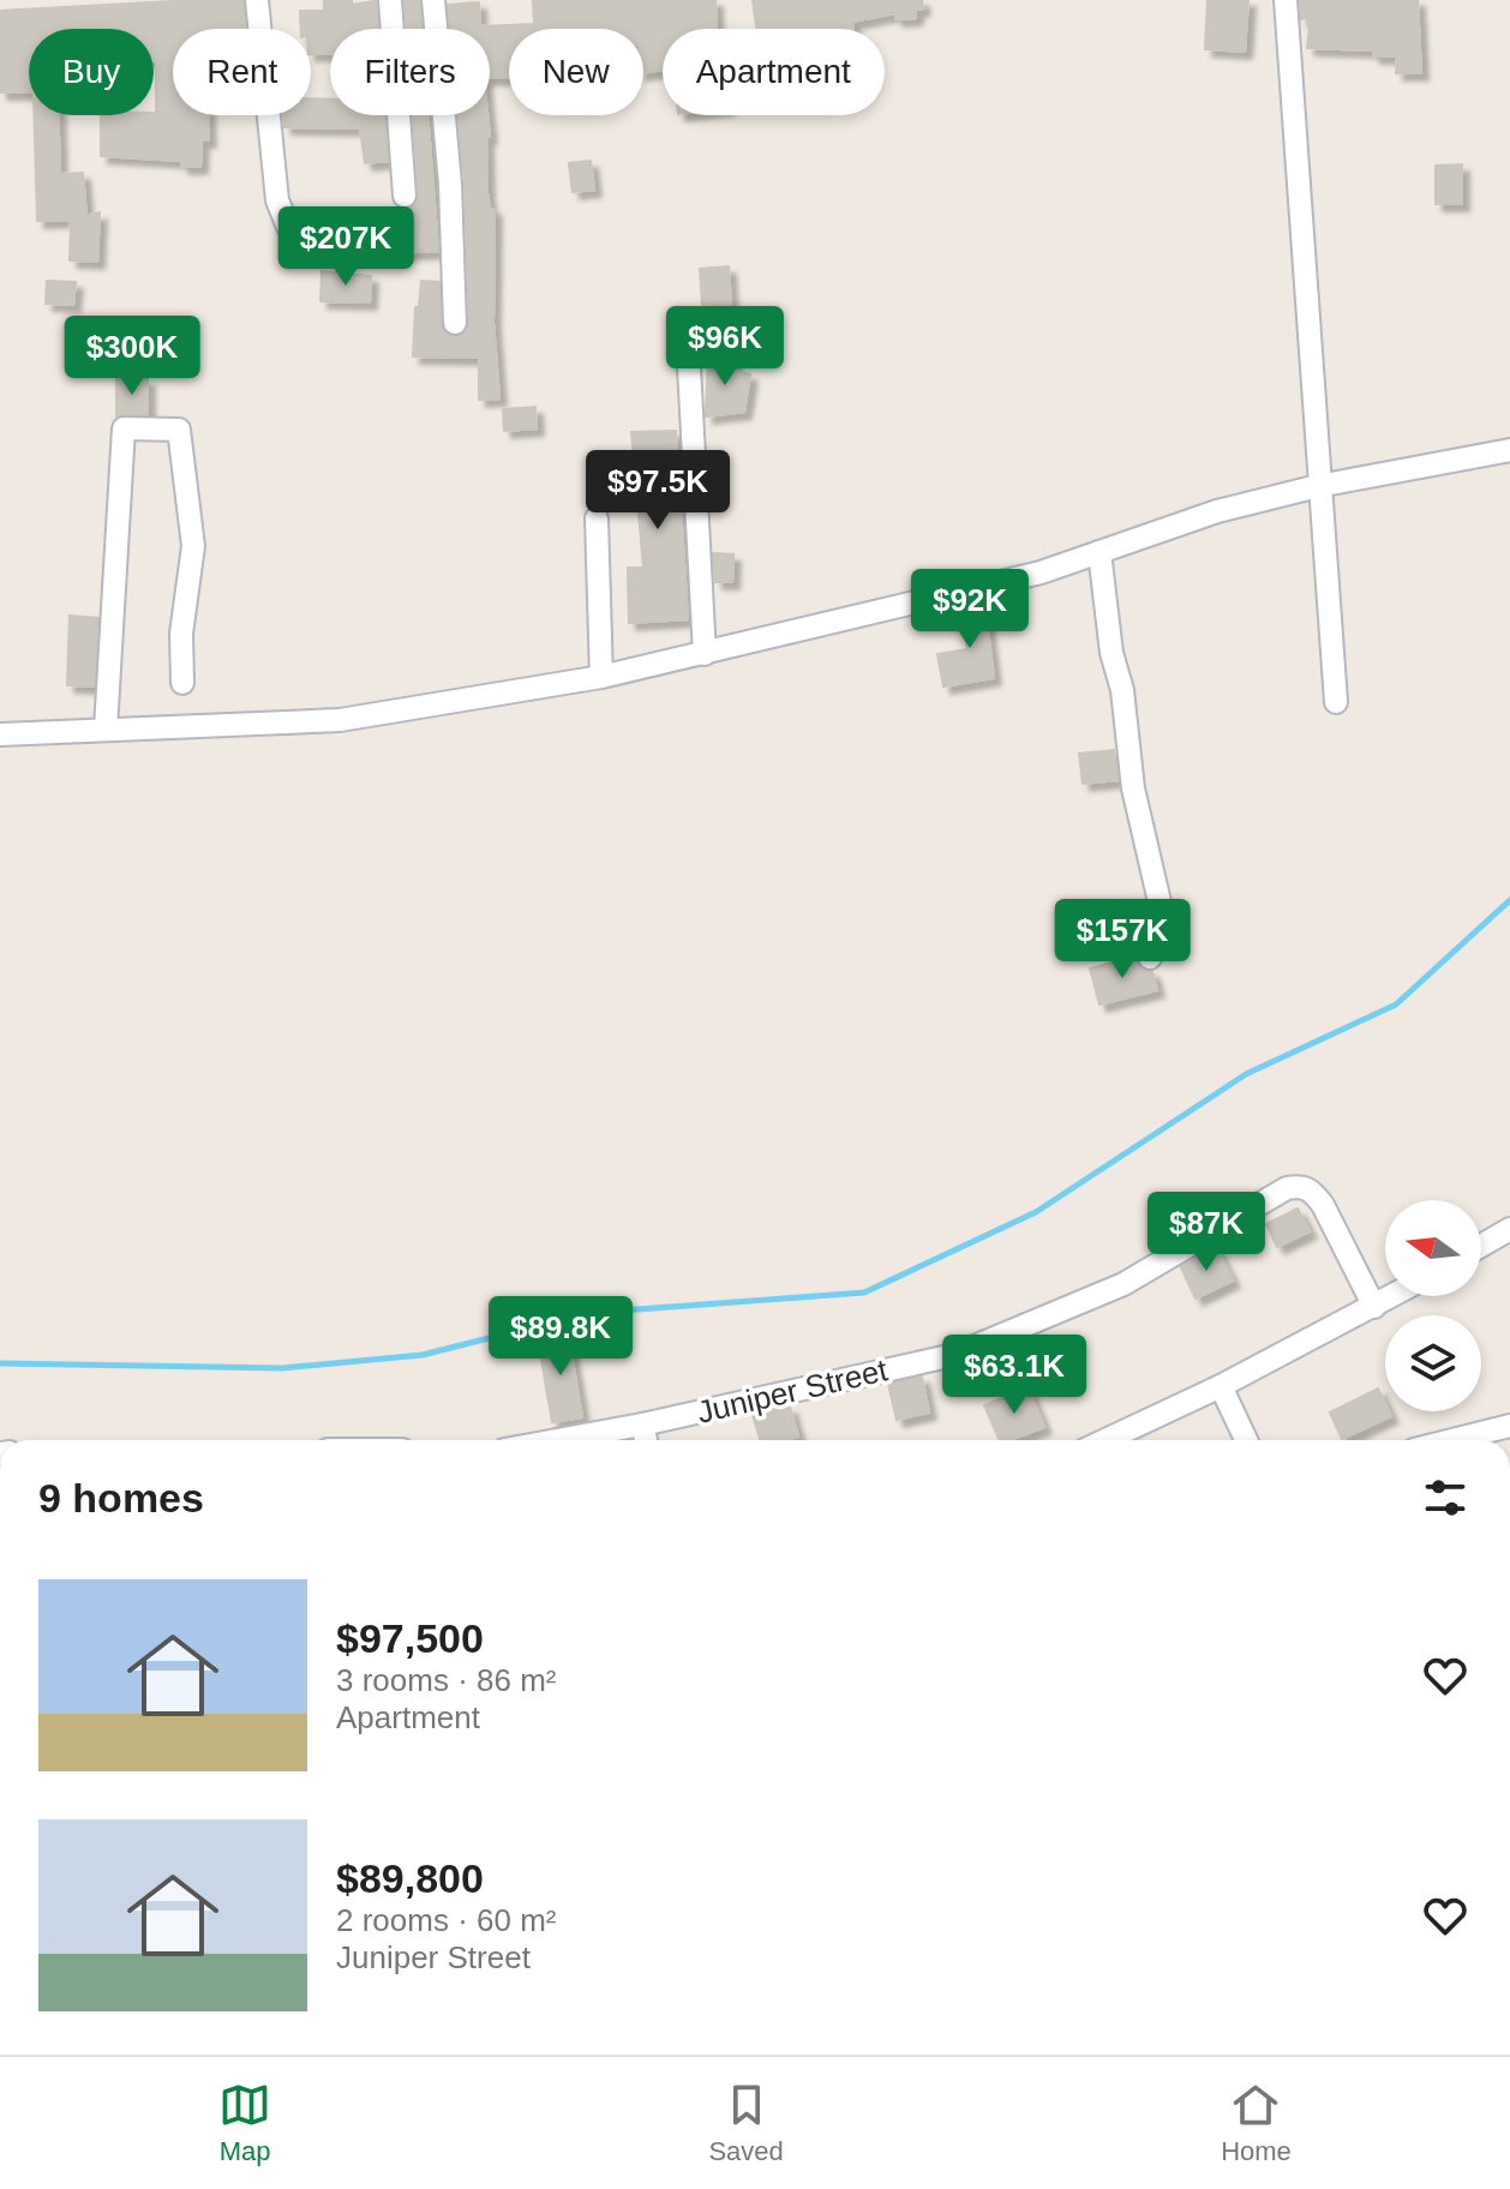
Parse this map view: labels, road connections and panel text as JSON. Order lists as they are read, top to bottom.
{
  "streets": {
    "street": ["Juniper Street"]
  },
  "north": "left",
  "page": {
    "chip": [
      "Buy",
      "Rent",
      "Filters",
      "New",
      "Apartment"
    ],
    "price": [
      "$207K",
      "$96K",
      "$300K",
      "$97.5K",
      "$92K",
      "$157K",
      "$87K",
      "$89.8K",
      "$63.1K"
    ],
    "heading": "9 homes",
    "list": [
      {
        "name": "$97,500",
        "note": "3 rooms · 86 m² · Apartment"
      },
      {
        "name": "$89,800",
        "note": "2 rooms · 60 m² · Juniper Street"
      }
    ],
    "tabs": ["Map", "Saved", "Home"]
  }
}
